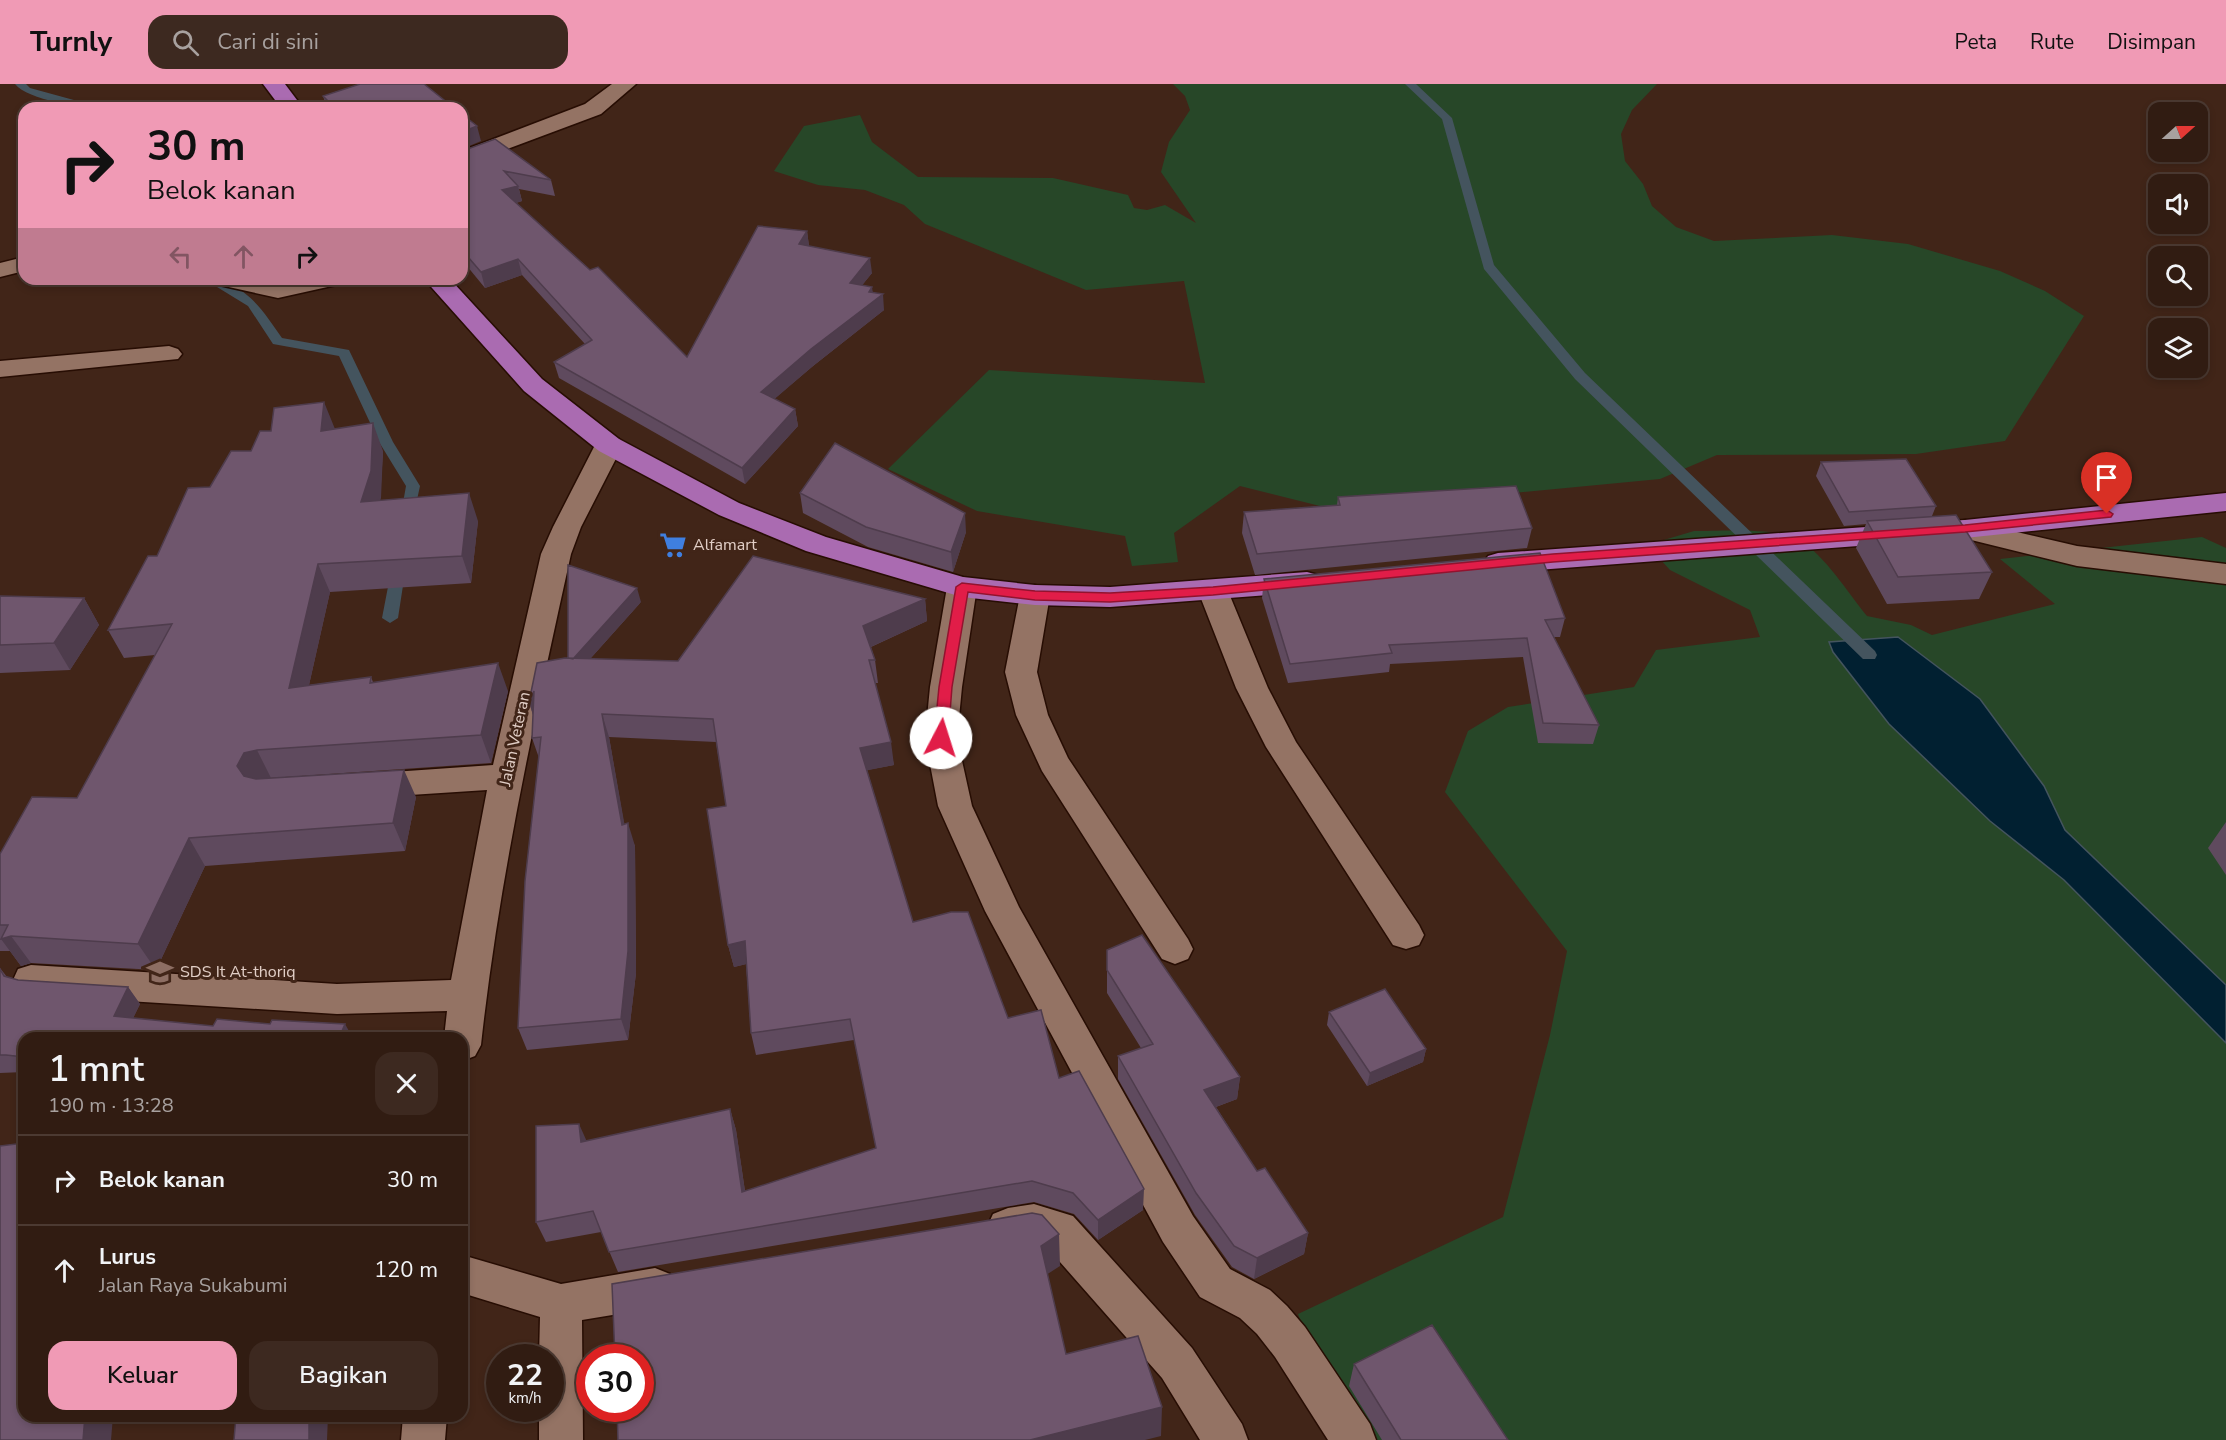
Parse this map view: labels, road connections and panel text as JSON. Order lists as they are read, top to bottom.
{
  "streets": {
    "street": ["Jalan Veteran"]
  },
  "places": {
    "supermarket": ["Alfamart"],
    "school or university": ["SDS It At-thoriq"]
  },
  "north": "right",
  "page": {
    "header": "Turnly",
    "search": "Cari di sini",
    "nav": ["Peta", "Rute", "Disimpan"],
    "turn": ["30 m", "Belok kanan"],
    "heading": ["1 mnt", "190 m · 13:28"],
    "list": [
      {
        "name": "Belok kanan",
        "value": "30 m"
      },
      {
        "name": "Lurus",
        "note": "Jalan Raya Sukabumi",
        "value": "120 m"
      }
    ],
    "buttons": ["Keluar", "Bagikan"],
    "speed": "22 km/h",
    "limit": "30"
  }
}
